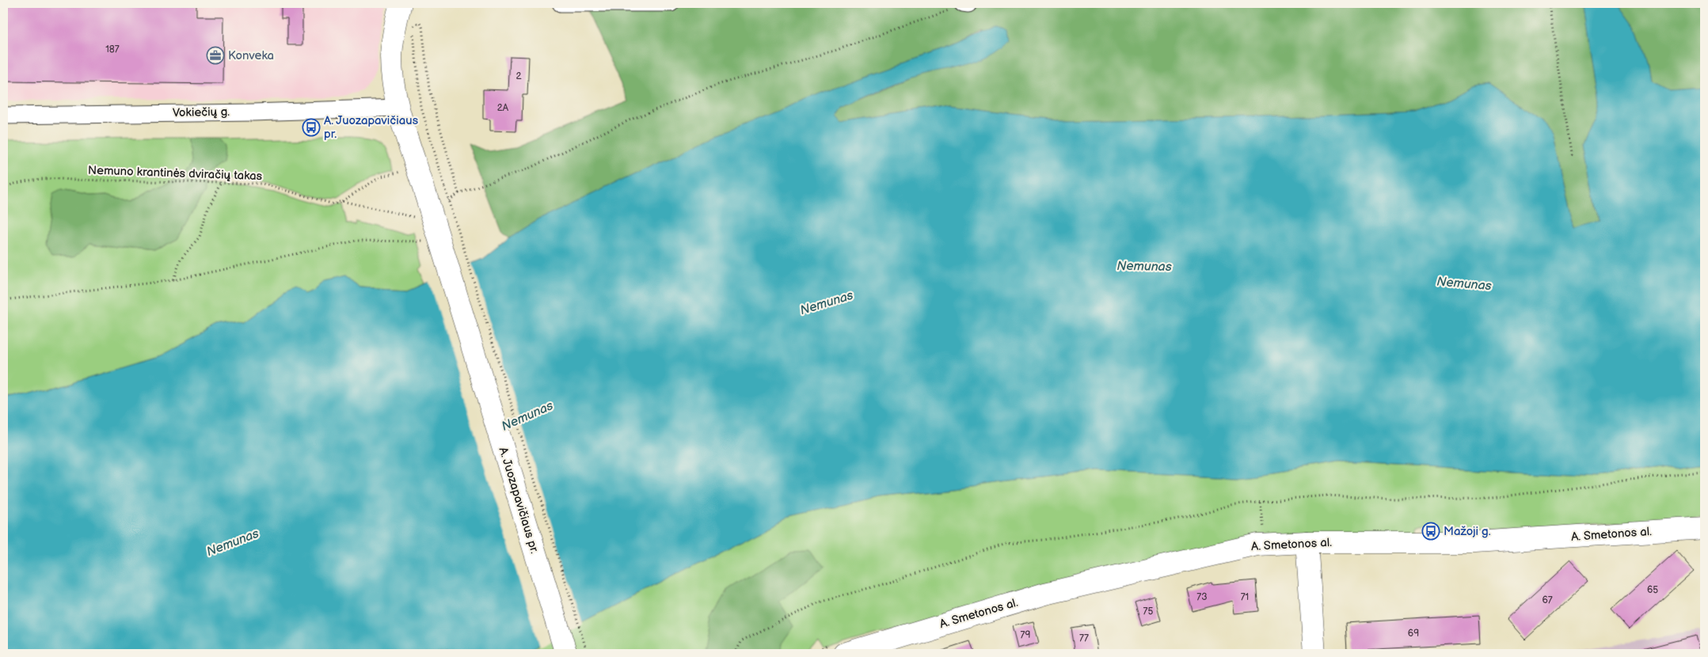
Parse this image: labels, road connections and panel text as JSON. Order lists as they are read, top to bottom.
{
  "streets": {
    "street": ["Vokiečių g.", "A. Juozapavičiaus pr.", "A. Smetonos al."],
    "path": ["Nemuno krantinės dviračių takas"]
  },
  "crossings": [
    ["Vokiečių g.", "A. Juozapavičiaus pr."]
  ],
  "water": ["Nemunas"],
  "places": {
    "office": ["Konveka"],
    "bus stop": ["A. Juozapavičiaus pr.", "Mažoji g."]
  },
  "house_numbers": [
    "187",
    "2",
    "2A",
    "65",
    "73",
    "71",
    "67",
    "75",
    "69",
    "79",
    "77"
  ]
}
